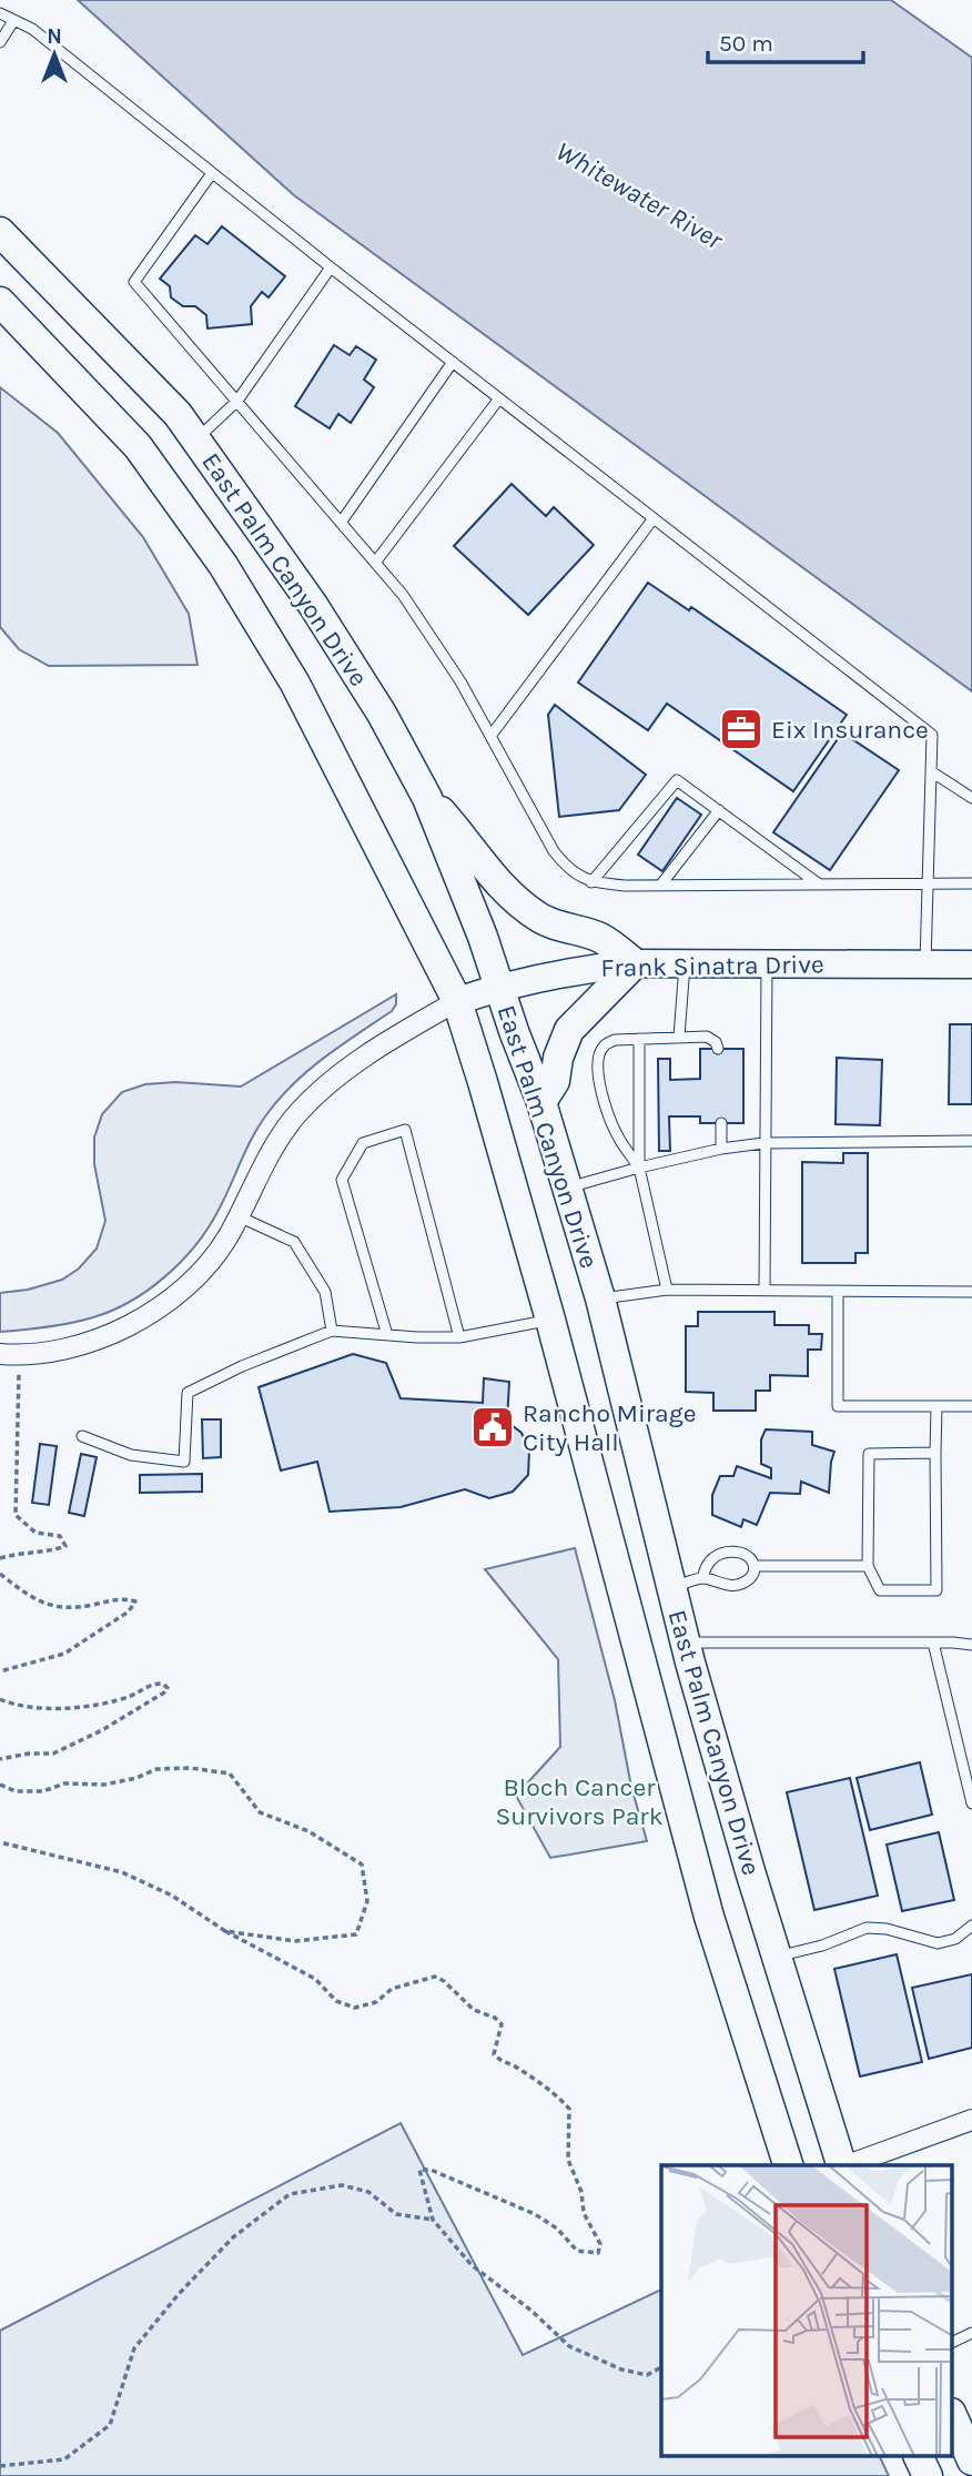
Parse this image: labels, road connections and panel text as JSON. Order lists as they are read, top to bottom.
{
  "streets": {
    "main road": ["East Palm Canyon Drive", "Frank Sinatra Drive"]
  },
  "crossings": [
    ["East Palm Canyon Drive", "Frank Sinatra Drive"]
  ],
  "water": ["Whitewater River"],
  "parks": ["Bloch Cancer Survivors Park"],
  "places": {
    "office": ["Eix Insurance"],
    "public building": ["Rancho Mirage City Hall"]
  },
  "scale_bar": "50 m",
  "north": "top"
}
